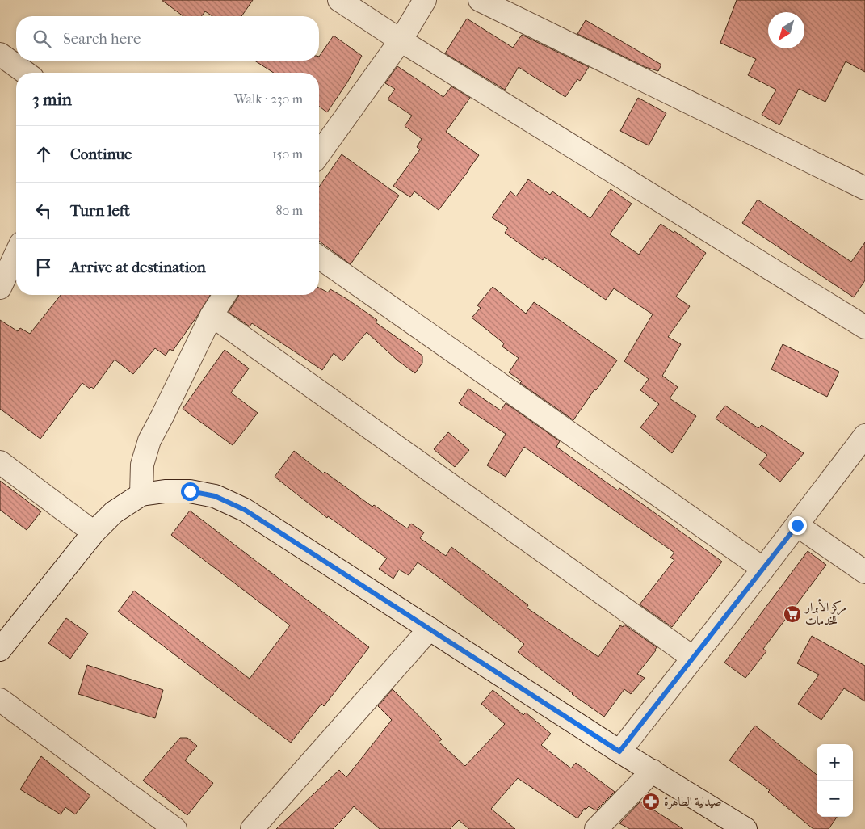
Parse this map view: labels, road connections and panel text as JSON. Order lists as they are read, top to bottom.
{
  "places": {
    "supermarket": ["مركز الأبرار للخدمات"],
    "pharmacy": ["صيدلية الطاهرة"]
  },
  "north": "bottom left",
  "page": {
    "search": "Search here",
    "heading": ["3 min", "Walk · 230 m"],
    "list": [
      ["Continue", "150 m"],
      ["Turn left", "80 m"],
      "Arrive at destination"
    ],
    "map_buttons": ["+", "−"]
  }
}
